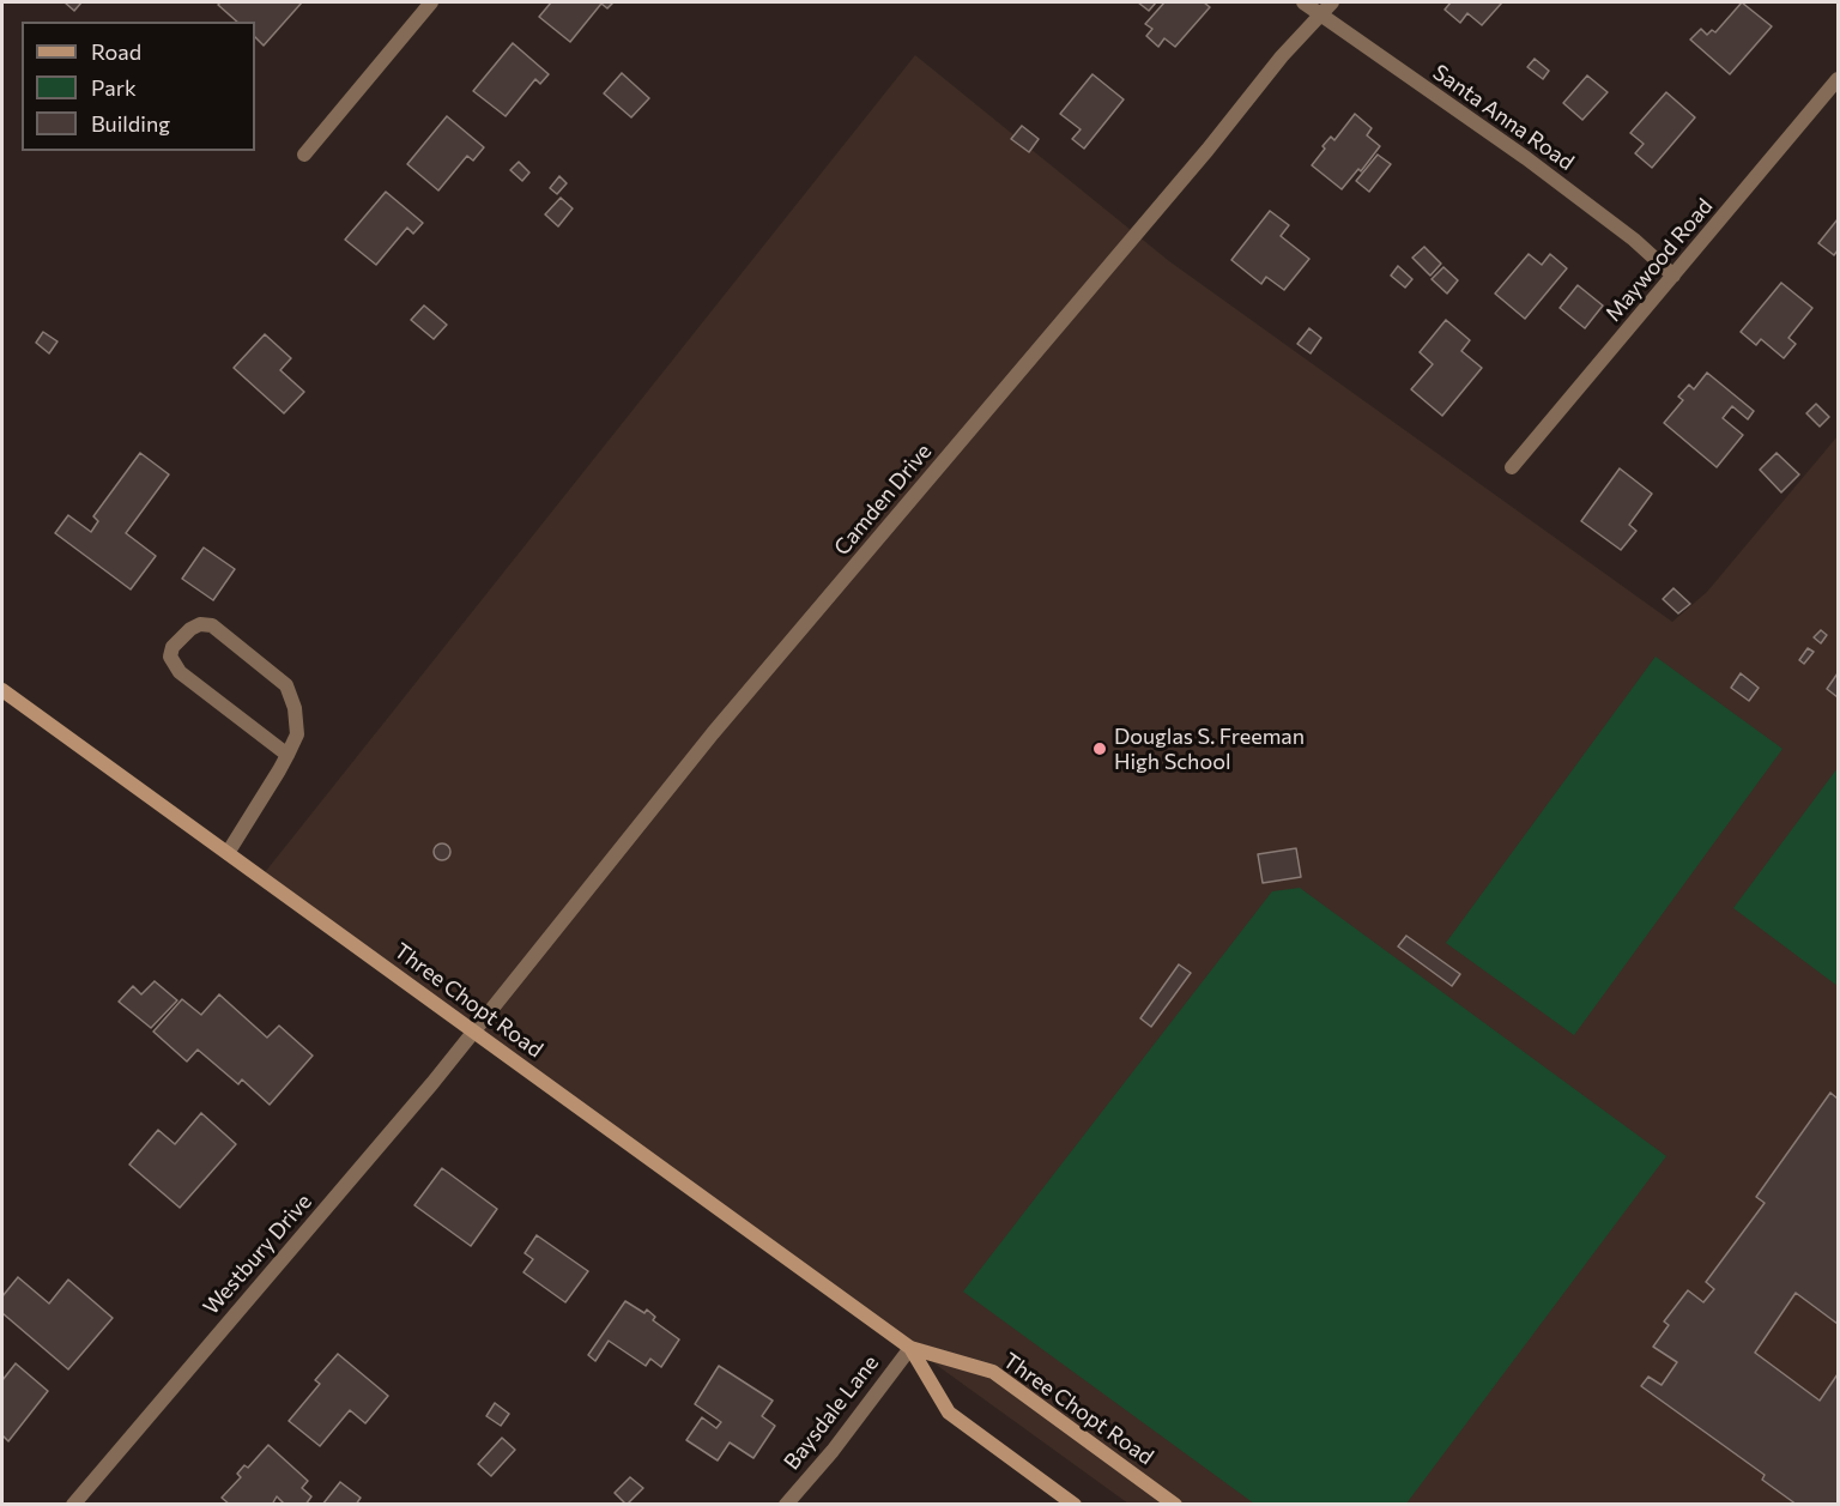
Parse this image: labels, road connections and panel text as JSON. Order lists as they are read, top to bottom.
{
  "streets": {
    "main road": ["Three Chopt Road"],
    "street": [
      "Santa Anna Road",
      "Maywood Road",
      "Camden Drive",
      "Westbury Drive",
      "Baysdale Lane"
    ]
  },
  "crossings": [
    ["Santa Anna Road", "Maywood Road"],
    ["Santa Anna Road", "Camden Drive"],
    ["Camden Drive", "Three Chopt Road"],
    ["Camden Drive", "Westbury Drive"],
    ["Three Chopt Road", "Westbury Drive"],
    ["Three Chopt Road", "Baysdale Lane"]
  ],
  "places": ["Douglas S. Freeman High School"],
  "legend": ["Road", "Park", "Building"]
}
